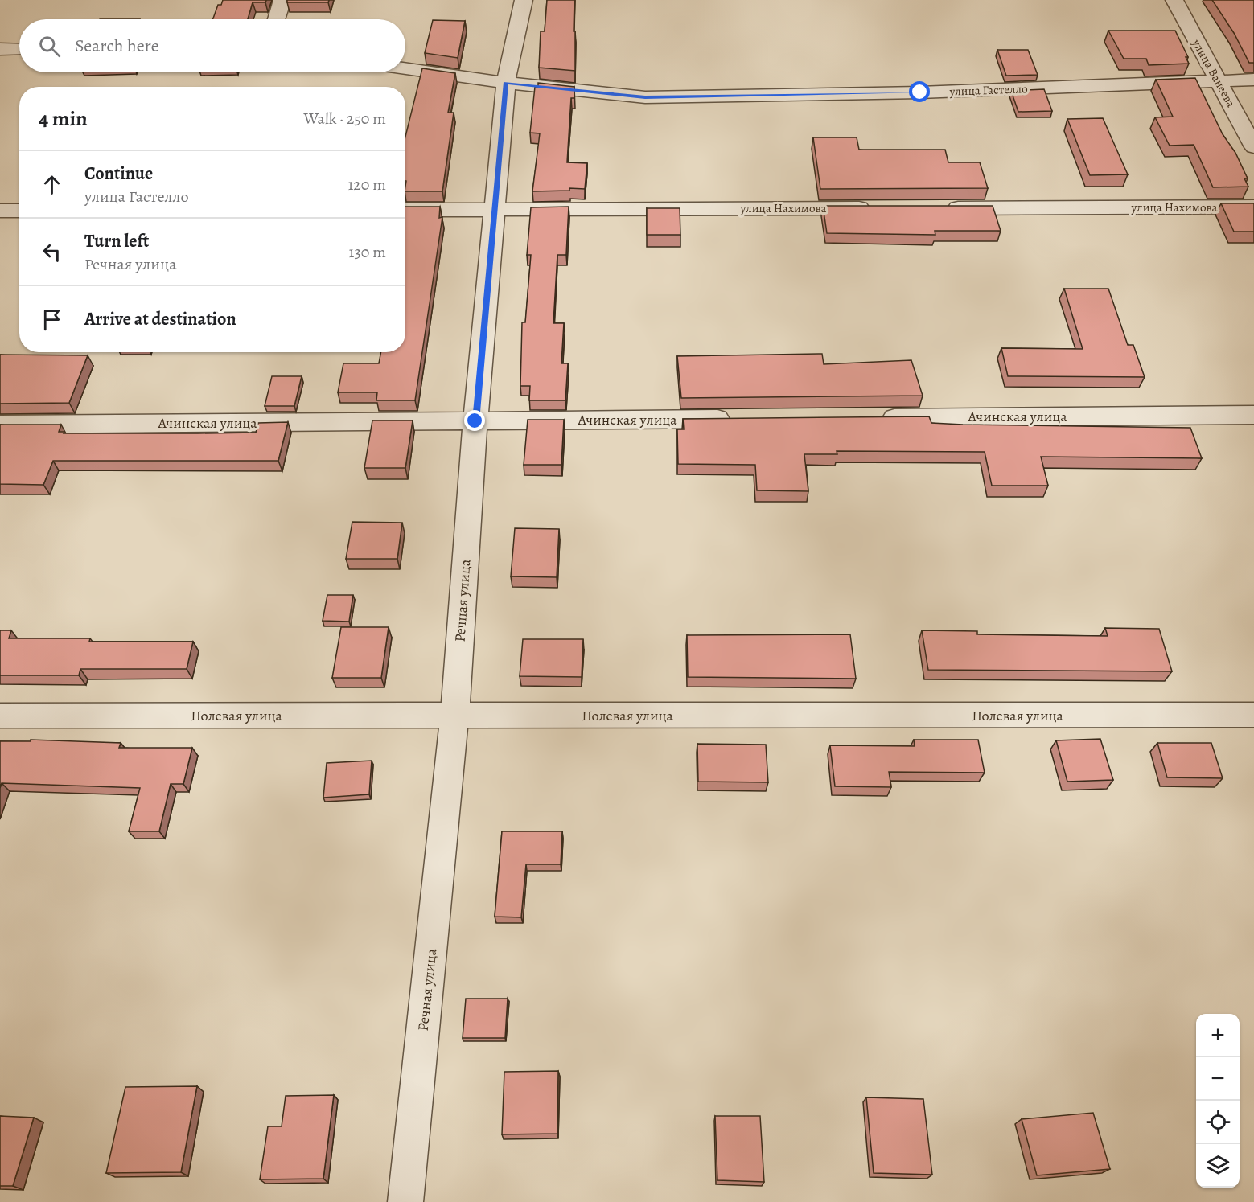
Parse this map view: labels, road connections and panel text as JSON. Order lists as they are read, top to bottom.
{
  "streets": {
    "street": [
      "улица Ванеева",
      "улица Гастелло",
      "улица Нахимова",
      "Ачинская улица",
      "Речная улица",
      "Полевая улица"
    ]
  },
  "crossings": [
    ["улица Ванеева", "улица Гастелло"],
    ["улица Гастелло", "Речная улица"],
    ["улица Нахимова", "Речная улица"],
    ["Ачинская улица", "Речная улица"],
    ["Речная улица", "Полевая улица"]
  ],
  "page": {
    "search": "Search here",
    "heading": ["4 min", "Walk · 250 m"],
    "list": [
      ["Continue", "улица Гастелло", "120 m"],
      ["Turn left", "Речная улица", "130 m"],
      "Arrive at destination"
    ],
    "map_buttons": ["+", "−"]
  }
}
